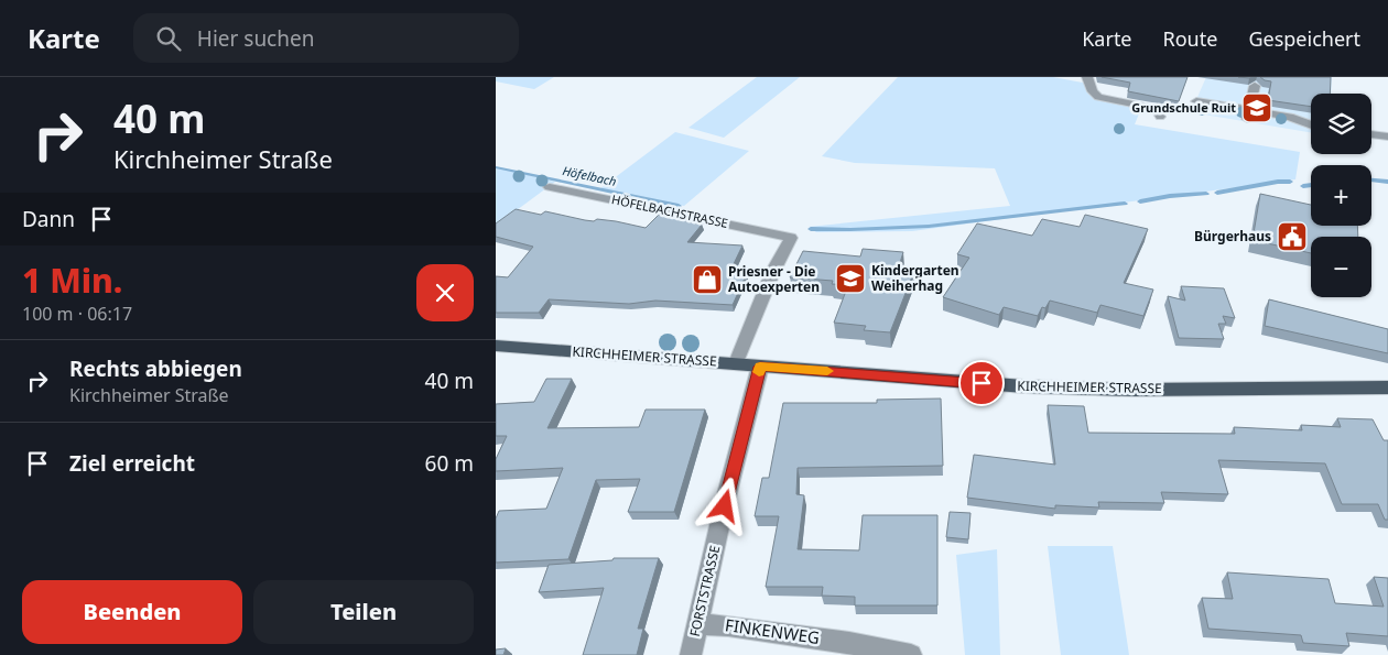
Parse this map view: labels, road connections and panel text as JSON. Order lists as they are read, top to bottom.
{
  "streets": {
    "main road": ["KIRCHHEIMER STRASSE"],
    "street": ["HÖFELBACHSTRASSE", "FORSTSTRASSE", "FINKENWEG"]
  },
  "crossings": [
    ["HÖFELBACHSTRASSE", "KIRCHHEIMER STRASSE"],
    ["KIRCHHEIMER STRASSE", "FORSTSTRASSE"],
    ["FORSTSTRASSE", "FINKENWEG"]
  ],
  "water": ["Höfelbach"],
  "places": {
    "school or university": ["Grundschule Ruit", "Kindergarten Weiherhag"],
    "public building": ["Bürgerhaus"],
    "shop": ["Priesner - Die Autoexperten"]
  },
  "page": {
    "header": "Karte",
    "search": "Hier suchen",
    "nav": ["Karte", "Route", "Gespeichert"],
    "turn": ["40 m", "Kirchheimer Straße"],
    "map_buttons": ["+", "−"],
    "then": "Dann",
    "heading": ["1 Min.", "100 m · 06:17"],
    "list": [
      {
        "name": "Rechts abbiegen",
        "note": "Kirchheimer Straße",
        "value": "40 m"
      },
      {
        "name": "Ziel erreicht",
        "value": "60 m"
      }
    ],
    "buttons": ["Beenden", "Teilen"]
  }
}
